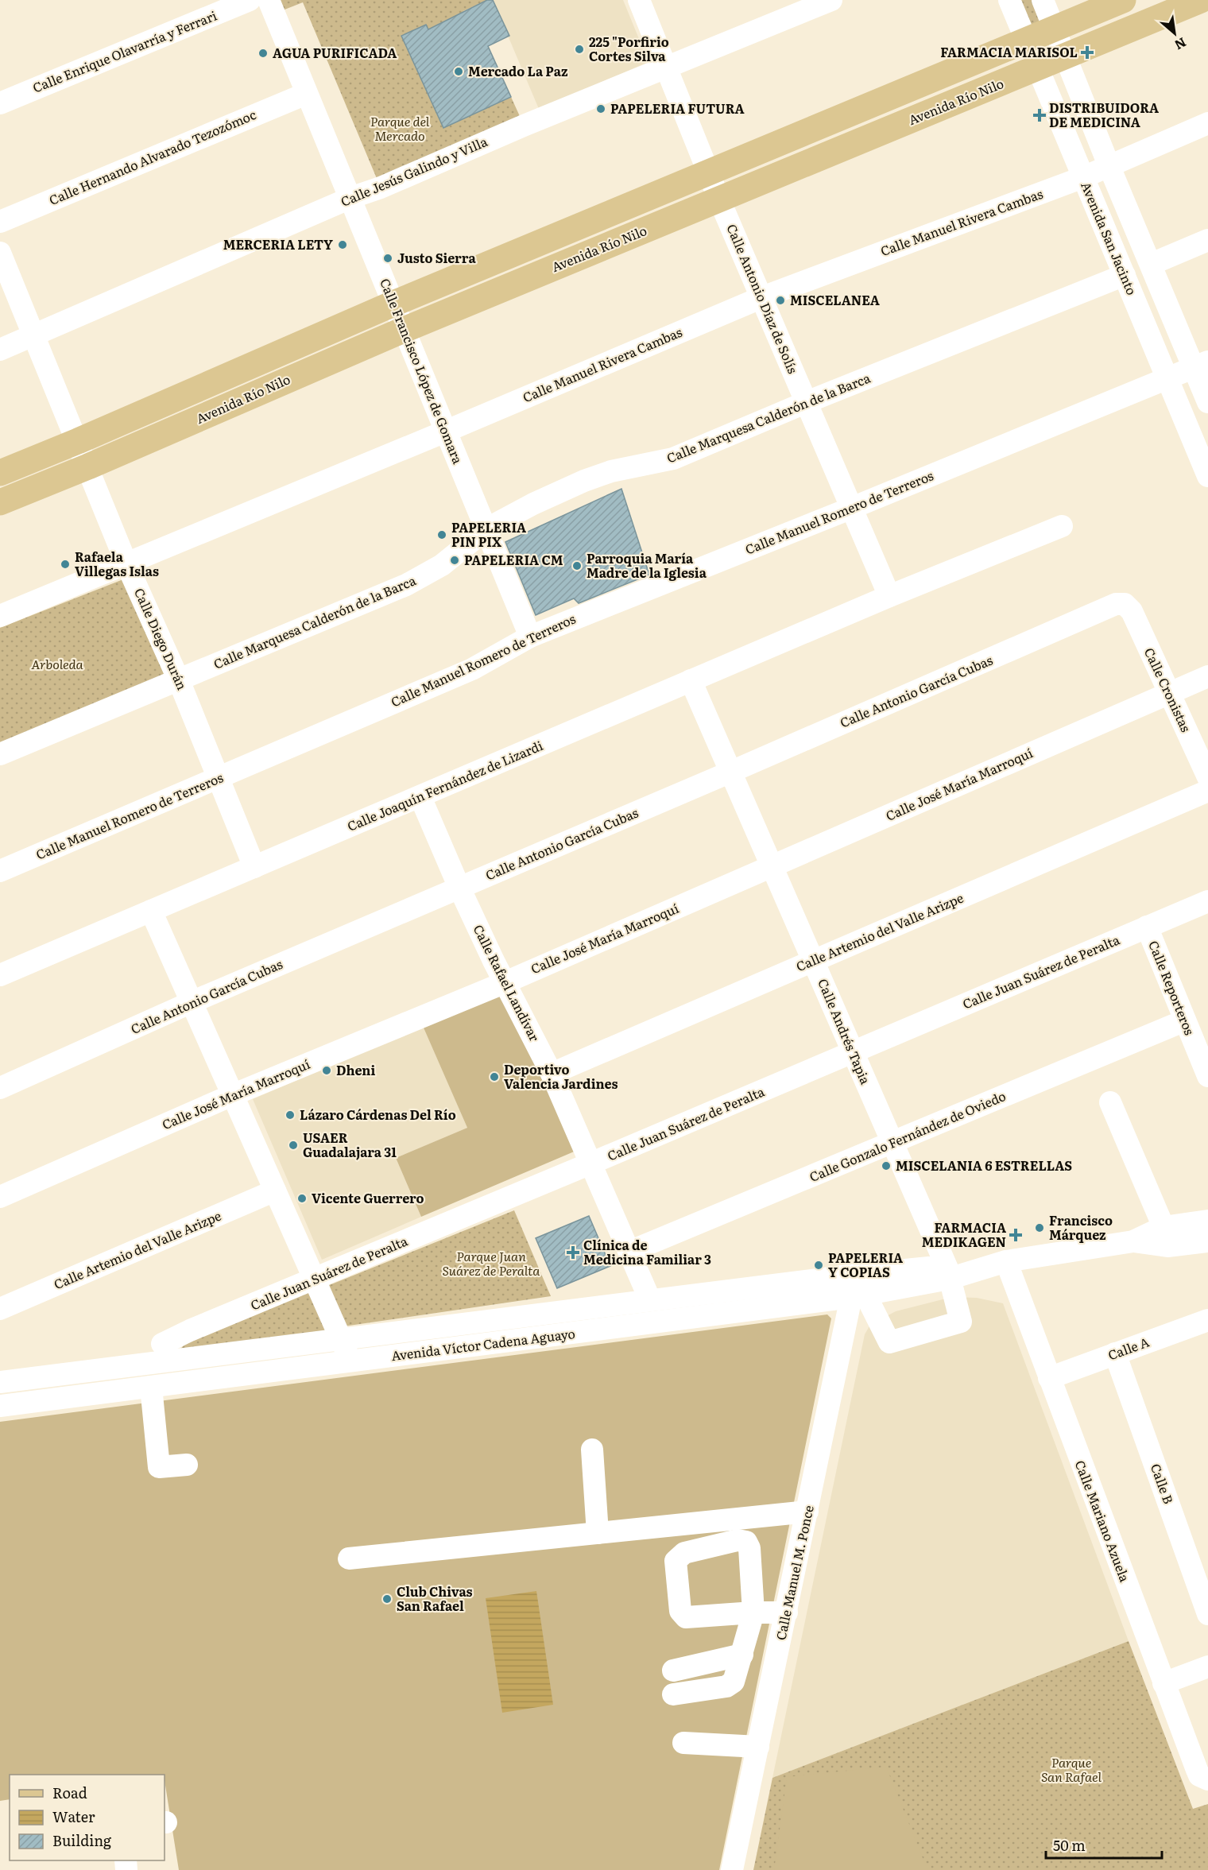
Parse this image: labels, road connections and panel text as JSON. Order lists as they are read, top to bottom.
{
  "streets": {
    "main road": ["Avenida Río Nilo"],
    "street": [
      "Calle Enrique Olavarría y Ferrari",
      "Calle Hernando Alvarado Tezozómoc",
      "Calle Jesús Galindo y Villa",
      "Calle Manuel Rivera Cambas",
      "Avenida San Jacinto",
      "Calle Antonio Díaz de Solís",
      "Calle Francisco López de Gomara",
      "Calle Marquesa Calderón de la Barca",
      "Calle Manuel Romero de Terreros",
      "Calle Diego Durán",
      "Calle Cronistas",
      "Calle Antonio García Cubas",
      "Calle José María Marroquí",
      "Calle Joaquín Fernández de Lizardi",
      "Calle Artemio del Valle Arizpe",
      "Calle Juan Suárez de Peralta",
      "Calle Rafael Landívar",
      "Calle Reporteros",
      "Calle Andrés Tapia",
      "Calle Gonzalo Fernández de Oviedo",
      "Avenida Víctor Cadena Aguayo",
      "Calle A",
      "Calle B",
      "Calle Mariano Azuela",
      "Calle Manuel M. Ponce"
    ]
  },
  "crossings": [
    ["Avenida Río Nilo", "Avenida San Jacinto"],
    ["Avenida Río Nilo", "Calle Antonio Díaz de Solís"],
    ["Avenida Río Nilo", "Calle Francisco López de Gomara"],
    ["Avenida Río Nilo", "Calle Diego Durán"],
    ["Calle Hernando Alvarado Tezozómoc", "Calle Francisco López de Gomara"],
    ["Calle Jesús Galindo y Villa", "Calle Antonio Díaz de Solís"],
    ["Calle Jesús Galindo y Villa", "Calle Francisco López de Gomara"],
    ["Calle Jesús Galindo y Villa", "Calle Diego Durán"],
    ["Calle Manuel Rivera Cambas", "Avenida San Jacinto"],
    ["Calle Manuel Rivera Cambas", "Calle Antonio Díaz de Solís"],
    ["Calle Manuel Rivera Cambas", "Calle Francisco López de Gomara"],
    ["Calle Manuel Rivera Cambas", "Calle Diego Durán"],
    ["Avenida San Jacinto", "Calle Marquesa Calderón de la Barca"],
    ["Avenida San Jacinto", "Calle Manuel Romero de Terreros"],
    ["Calle Antonio Díaz de Solís", "Calle Marquesa Calderón de la Barca"],
    ["Calle Antonio Díaz de Solís", "Calle Manuel Romero de Terreros"],
    ["Calle Antonio Díaz de Solís", "Calle Joaquín Fernández de Lizardi"],
    ["Calle Francisco López de Gomara", "Calle Marquesa Calderón de la Barca"],
    ["Calle Francisco López de Gomara", "Calle Manuel Romero de Terreros"],
    ["Calle Marquesa Calderón de la Barca", "Calle Diego Durán"],
    ["Calle Manuel Romero de Terreros", "Calle Diego Durán"],
    ["Calle Diego Durán", "Calle Joaquín Fernández de Lizardi"],
    ["Calle Cronistas", "Calle Antonio García Cubas"],
    ["Calle Cronistas", "Calle José María Marroquí"],
    ["Calle Antonio García Cubas", "Calle Rafael Landívar"],
    ["Calle Antonio García Cubas", "Calle Andrés Tapia"],
    ["Calle José María Marroquí", "Calle Rafael Landívar"],
    ["Calle José María Marroquí", "Calle Andrés Tapia"],
    ["Calle Joaquín Fernández de Lizardi", "Calle Rafael Landívar"],
    ["Calle Joaquín Fernández de Lizardi", "Calle Andrés Tapia"],
    ["Calle Artemio del Valle Arizpe", "Calle Rafael Landívar"],
    ["Calle Artemio del Valle Arizpe", "Calle Andrés Tapia"],
    ["Calle Juan Suárez de Peralta", "Calle Rafael Landívar"],
    ["Calle Juan Suárez de Peralta", "Calle Reporteros"],
    ["Calle Juan Suárez de Peralta", "Calle Andrés Tapia"],
    ["Calle Rafael Landívar", "Calle Gonzalo Fernández de Oviedo"],
    ["Calle Rafael Landívar", "Avenida Víctor Cadena Aguayo"],
    ["Calle Reporteros", "Calle Gonzalo Fernández de Oviedo"],
    ["Calle Andrés Tapia", "Calle Gonzalo Fernández de Oviedo"],
    ["Calle Andrés Tapia", "Avenida Víctor Cadena Aguayo"],
    ["Calle Andrés Tapia", "Calle Manuel M. Ponce"],
    ["Avenida Víctor Cadena Aguayo", "Calle Mariano Azuela"],
    ["Avenida Víctor Cadena Aguayo", "Calle Manuel M. Ponce"],
    ["Calle A", "Calle B"],
    ["Calle A", "Calle Mariano Azuela"]
  ],
  "parks": [
    "Parque del Mercado",
    "Arboleda",
    "Parque Juan Suárez de Peralta",
    "Parque San Rafael"
  ],
  "places": {
    "other": [
      "225 \"Porfirio Cortes Silva",
      "AGUA PURIFICADA",
      "Mercado La Paz",
      "PAPELERIA FUTURA",
      "MERCERIA LETY",
      "Justo Sierra",
      "MISCELANEA",
      "PAPELERIA PIN PIX",
      "PAPELERIA CM",
      "Rafaela Villegas Islas",
      "Parroquia María Madre de la Iglesia",
      "Dheni",
      "Deportivo Valencia Jardines",
      "Lázaro Cárdenas Del Río",
      "USAER Guadalajara 31",
      "MISCELANIA 6 ESTRELLAS",
      "Vicente Guerrero",
      "Francisco Márquez",
      "PAPELERIA Y COPIAS",
      "Club Chivas San Rafael"
    ],
    "health": [
      "FARMACIA MARISOL",
      "DISTRIBUIDORA DE MEDICINA",
      "FARMACIA MEDIKAGEN",
      "Clínica de Medicina Familiar 3"
    ]
  },
  "legend": ["Road", "Water", "Building"],
  "scale_bar": "50 m",
  "north": "bottom right"
}
